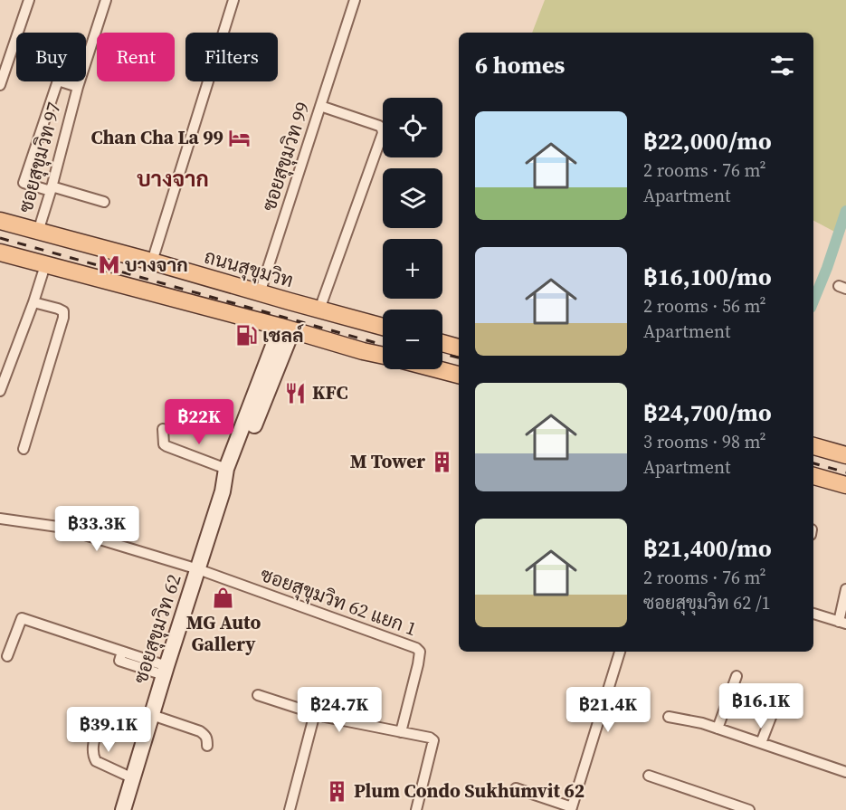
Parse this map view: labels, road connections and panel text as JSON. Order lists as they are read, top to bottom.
{
  "streets": {
    "main road": ["ถนนสุขุมวิท"],
    "street": [
      "ซอยสุขุมวิท 99",
      "ซอยสุขุมวิท 97",
      "ซอยสุขุมวิท 62 แยก 1",
      "ซอยสุขุมวิท 62"
    ]
  },
  "crossings": [
    ["ซอยสุขุมวิท 99", "ถนนสุขุมวิท"],
    ["ซอยสุขุมวิท 97", "ถนนสุขุมวิท"],
    ["ซอยสุขุมวิท 62 แยก 1", "ซอยสุขุมวิท 62"]
  ],
  "districts": ["บางจาก"],
  "places": {
    "hotel": ["Chan Cha La 99"],
    "metro station": ["บางจาก"],
    "fuel station": ["เชลล์"],
    "restaurant": ["KFC"],
    "building": ["M Tower", "Plum Condo Sukhumvit 62"],
    "shop": ["MG Auto Gallery"]
  },
  "page": {
    "chip": ["Buy", "Rent", "Filters"],
    "heading": "6 homes",
    "map_buttons": ["+", "−"],
    "list": [
      {
        "name": "฿22,000/mo",
        "note": "2 rooms · 76 m² · Apartment"
      },
      {
        "name": "฿16,100/mo",
        "note": "2 rooms · 56 m² · Apartment"
      },
      {
        "name": "฿24,700/mo",
        "note": "3 rooms · 98 m² · Apartment"
      },
      {
        "name": "฿21,400/mo",
        "note": "2 rooms · 76 m² · ซอยสุขุมวิท 62 /1"
      }
    ],
    "price": [
      "฿22K",
      "฿33.3K",
      "฿16.1K",
      "฿24.7K",
      "฿21.4K",
      "฿39.1K"
    ]
  }
}
